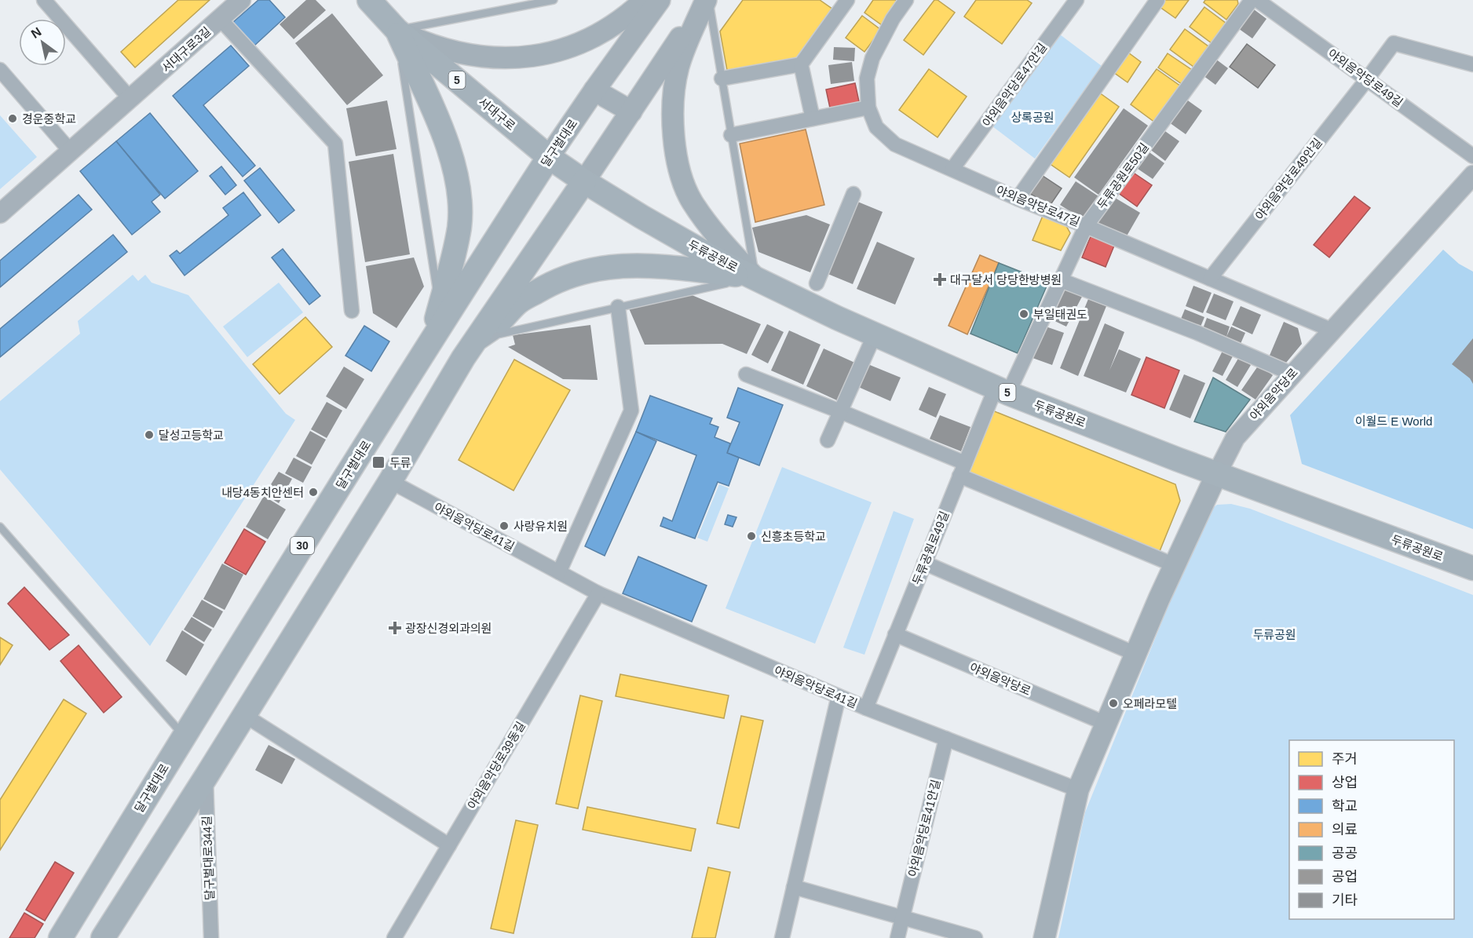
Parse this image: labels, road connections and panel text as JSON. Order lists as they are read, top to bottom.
{
  "streets": {
    "main road": [
      "5",
      "서대구로",
      "달구벌대로",
      "두류공원로",
      "야외음악당로",
      "30"
    ],
    "street": [
      "서대구로3길",
      "야외음악당로49길",
      "야외음악당로47안길",
      "두류공원로50길",
      "야외음악당로49안길",
      "야외음악당로47길",
      "야외음악당로41길",
      "두류공원로49길",
      "야외음악당로39동길",
      "야외음악당로41안길",
      "달구벌대로344길"
    ]
  },
  "crossings": [
    ["야외음악당로49길", "야외음악당로49안길"],
    ["야외음악당로47안길", "야외음악당로47길"],
    ["서대구로", "달구벌대로"],
    ["서대구로", "두류공원로"],
    ["달구벌대로", "두류공원로"],
    ["두류공원로50길", "야외음악당로47길"],
    ["두류공원로50길", "두류공원로"],
    ["두류공원로50길", "두류공원로49길"],
    ["야외음악당로49안길", "야외음악당로47길"],
    ["야외음악당로47길", "야외음악당로"],
    ["두류공원로", "야외음악당로"],
    ["두류공원로", "두류공원로49길"],
    ["야외음악당로", "야외음악당로41길"],
    ["야외음악당로", "두류공원로49길"],
    ["야외음악당로41길", "두류공원로49길"],
    ["야외음악당로41길", "야외음악당로39동길"],
    ["야외음악당로41길", "야외음악당로41안길"]
  ],
  "parks": ["상록공원", "이월드 E World", "두류공원"],
  "places": {
    "other": [
      "경운중학교",
      "부일태권도",
      "달성고등학교",
      "내당4동치안센터",
      "사랑유치원",
      "신흥초등학교",
      "오페라모텔"
    ],
    "health": ["대구달서 당당한방병원", "광장신경외과의원"],
    "transit": ["두류"]
  },
  "legend": [
    "주거",
    "상업",
    "학교",
    "의료",
    "공공",
    "공업",
    "기타"
  ],
  "north": "top left"
}
